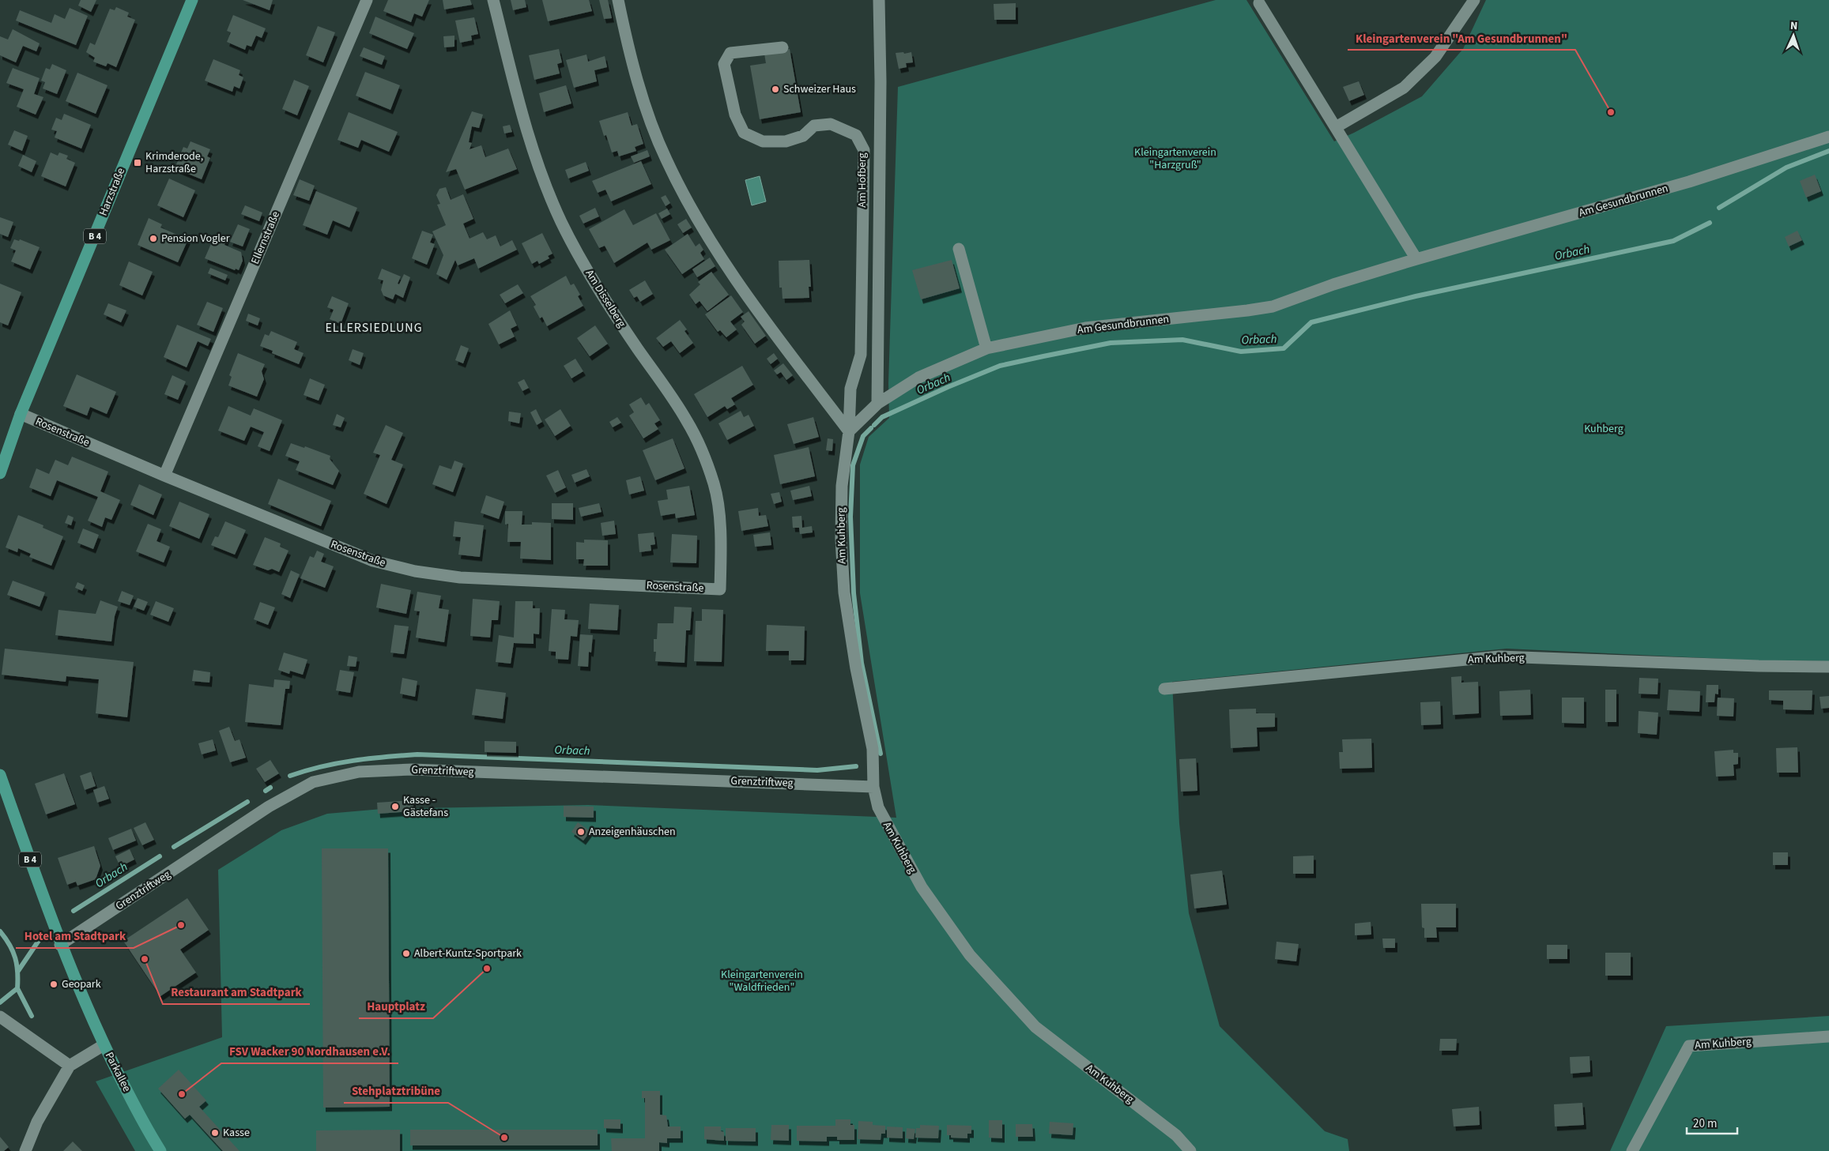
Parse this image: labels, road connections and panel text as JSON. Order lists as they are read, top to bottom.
{
  "streets": {
    "main road": ["Harzstraße", "B 4", "Parkallee"],
    "street": [
      "Am Hofberg",
      "Am Gesundbrunnen",
      "Ellernstraße",
      "Am Disselberg",
      "Rosenstraße",
      "Am Kuhberg",
      "Grenztriftweg"
    ]
  },
  "crossings": [
    ["Am Hofberg", "Am Gesundbrunnen"],
    ["Am Hofberg", "Am Kuhberg"],
    ["Harzstraße", "Rosenstraße"],
    ["Am Gesundbrunnen", "Am Kuhberg"],
    ["B 4", "Grenztriftweg"],
    ["B 4", "Parkallee"],
    ["Ellernstraße", "Rosenstraße"],
    ["Am Disselberg", "Rosenstraße"],
    ["Am Kuhberg", "Grenztriftweg"]
  ],
  "districts": ["ELLERSIEDLUNG"],
  "water": ["Orbach"],
  "parks": ["Kleingartenverein \"Harzgruß\"", "Kuhberg", "Kleingartenverein \"Waldfrieden\""],
  "places": {
    "other": [
      "Schweizer Haus",
      "Kleingartenverein \"Am Gesundbrunnen\"",
      "Pension Vogler",
      "Kasse - Gästefans",
      "Anzeigenhäuschen",
      "Hotel am Stadtpark",
      "Albert-Kuntz-Sportpark",
      "Restaurant am Stadtpark",
      "Hauptplatz",
      "Geopark",
      "FSV Wacker 90 Nordhausen e.V.",
      "Kasse",
      "Stehplatztribüne"
    ],
    "transit": ["Krimderode, Harzstraße"]
  },
  "scale_bar": "20 m",
  "north": "top"
}
